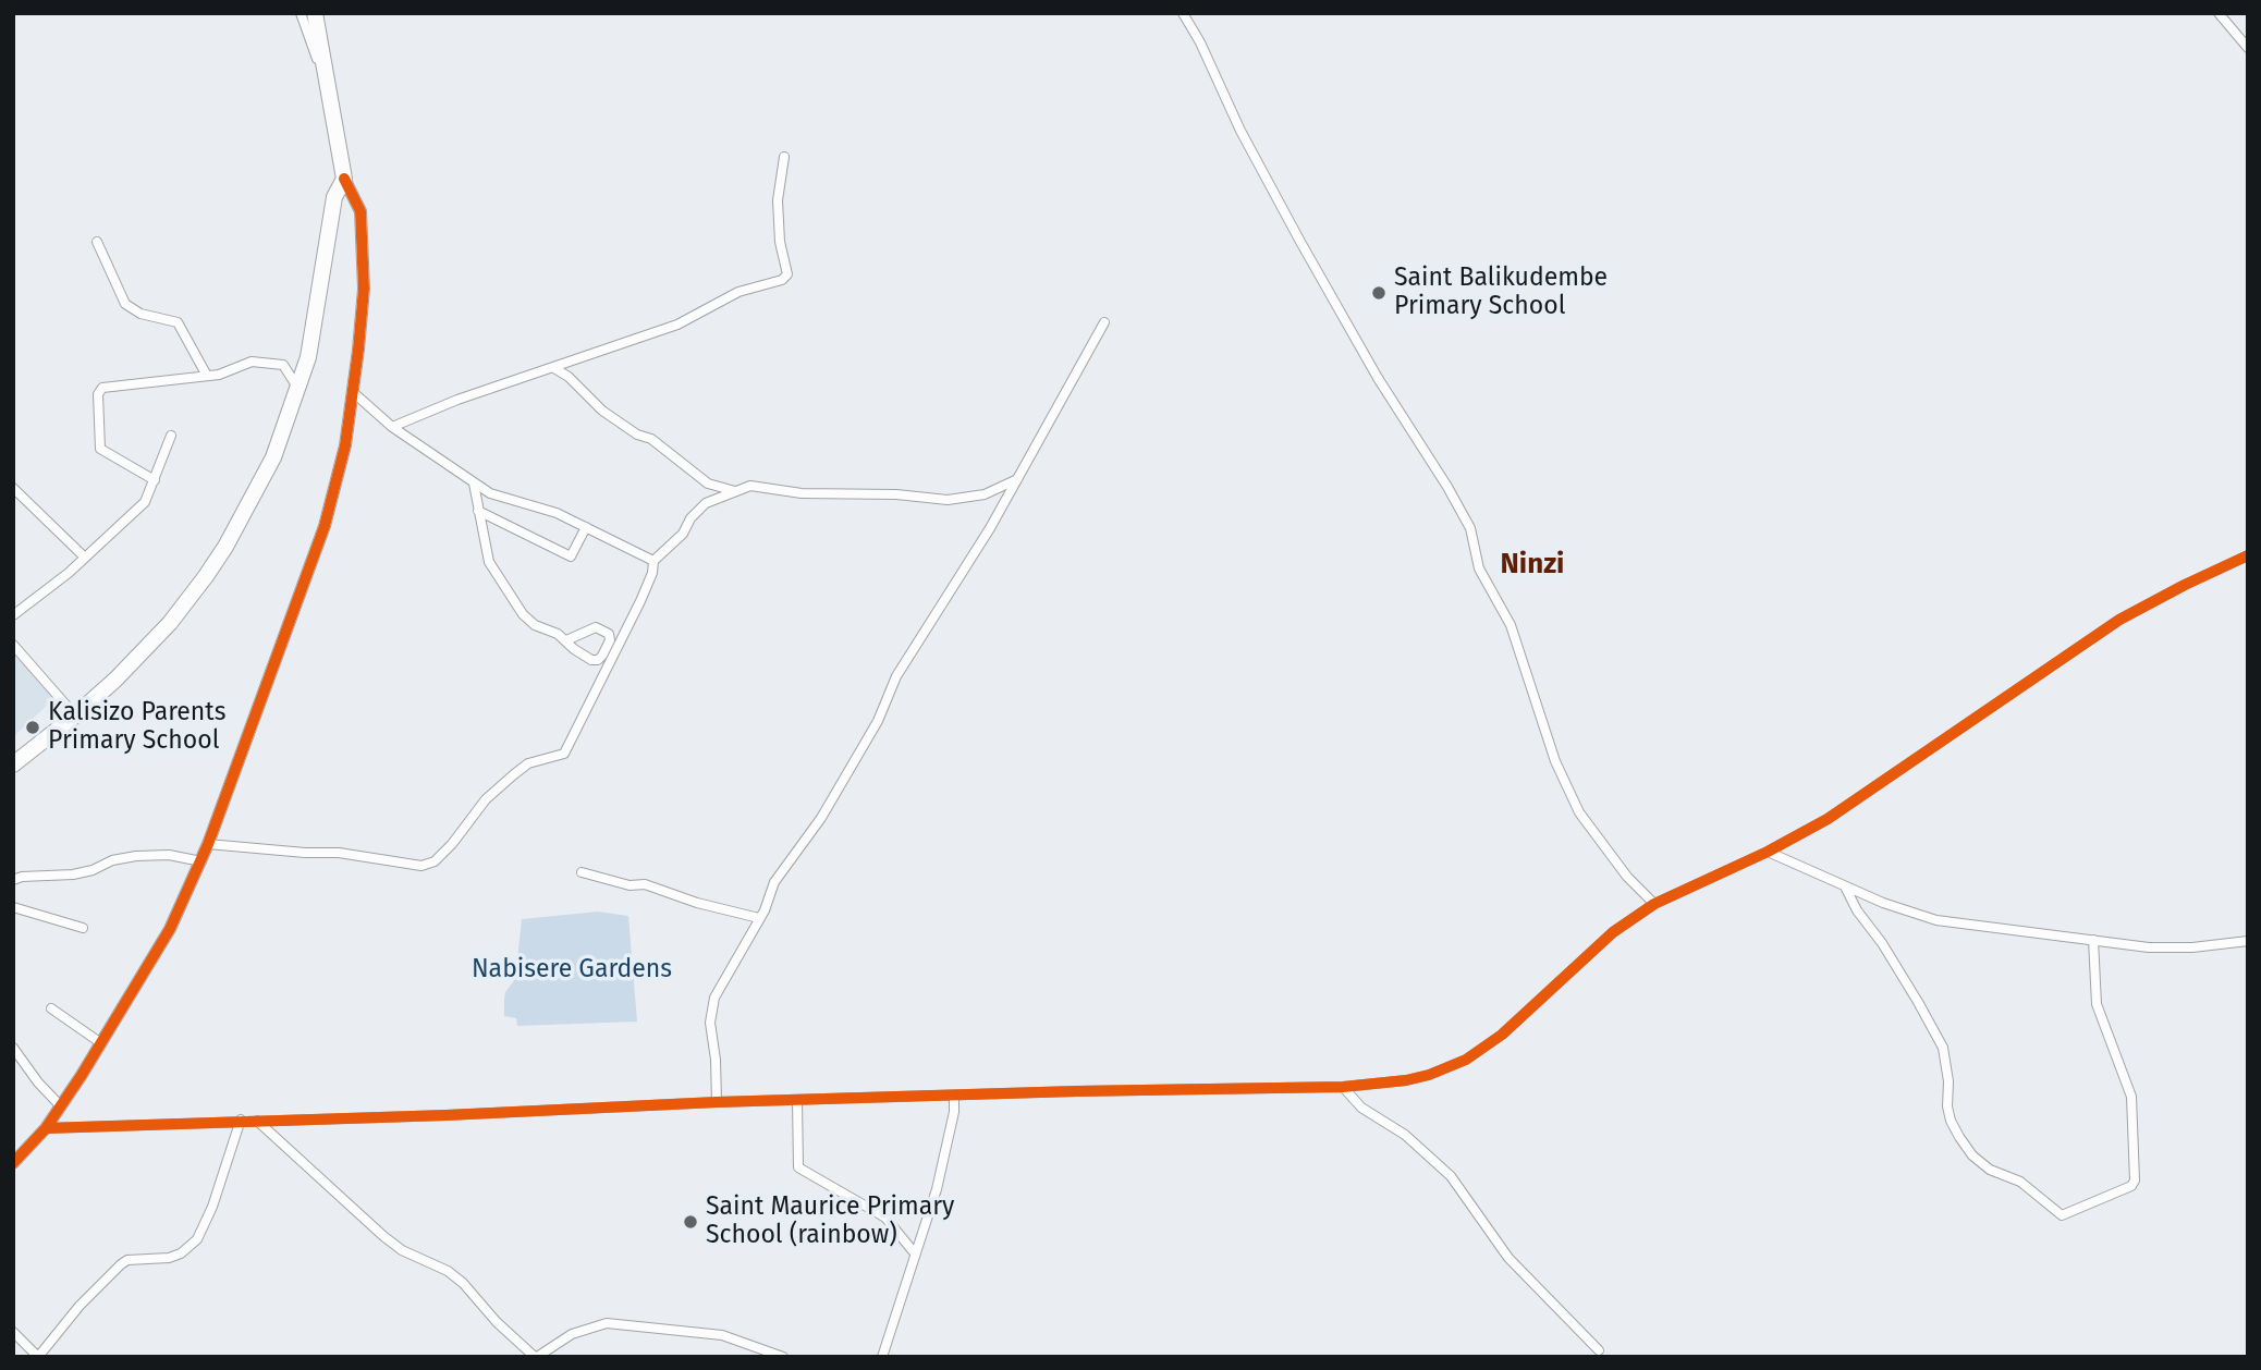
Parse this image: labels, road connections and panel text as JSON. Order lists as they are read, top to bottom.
{
  "districts": ["Ninzi"],
  "parks": ["Nabisere Gardens"],
  "places": ["Saint Balikudembe Primary School", "Kalisizo Parents Primary School", "Saint Maurice Primary School (rainbow)"]
}
